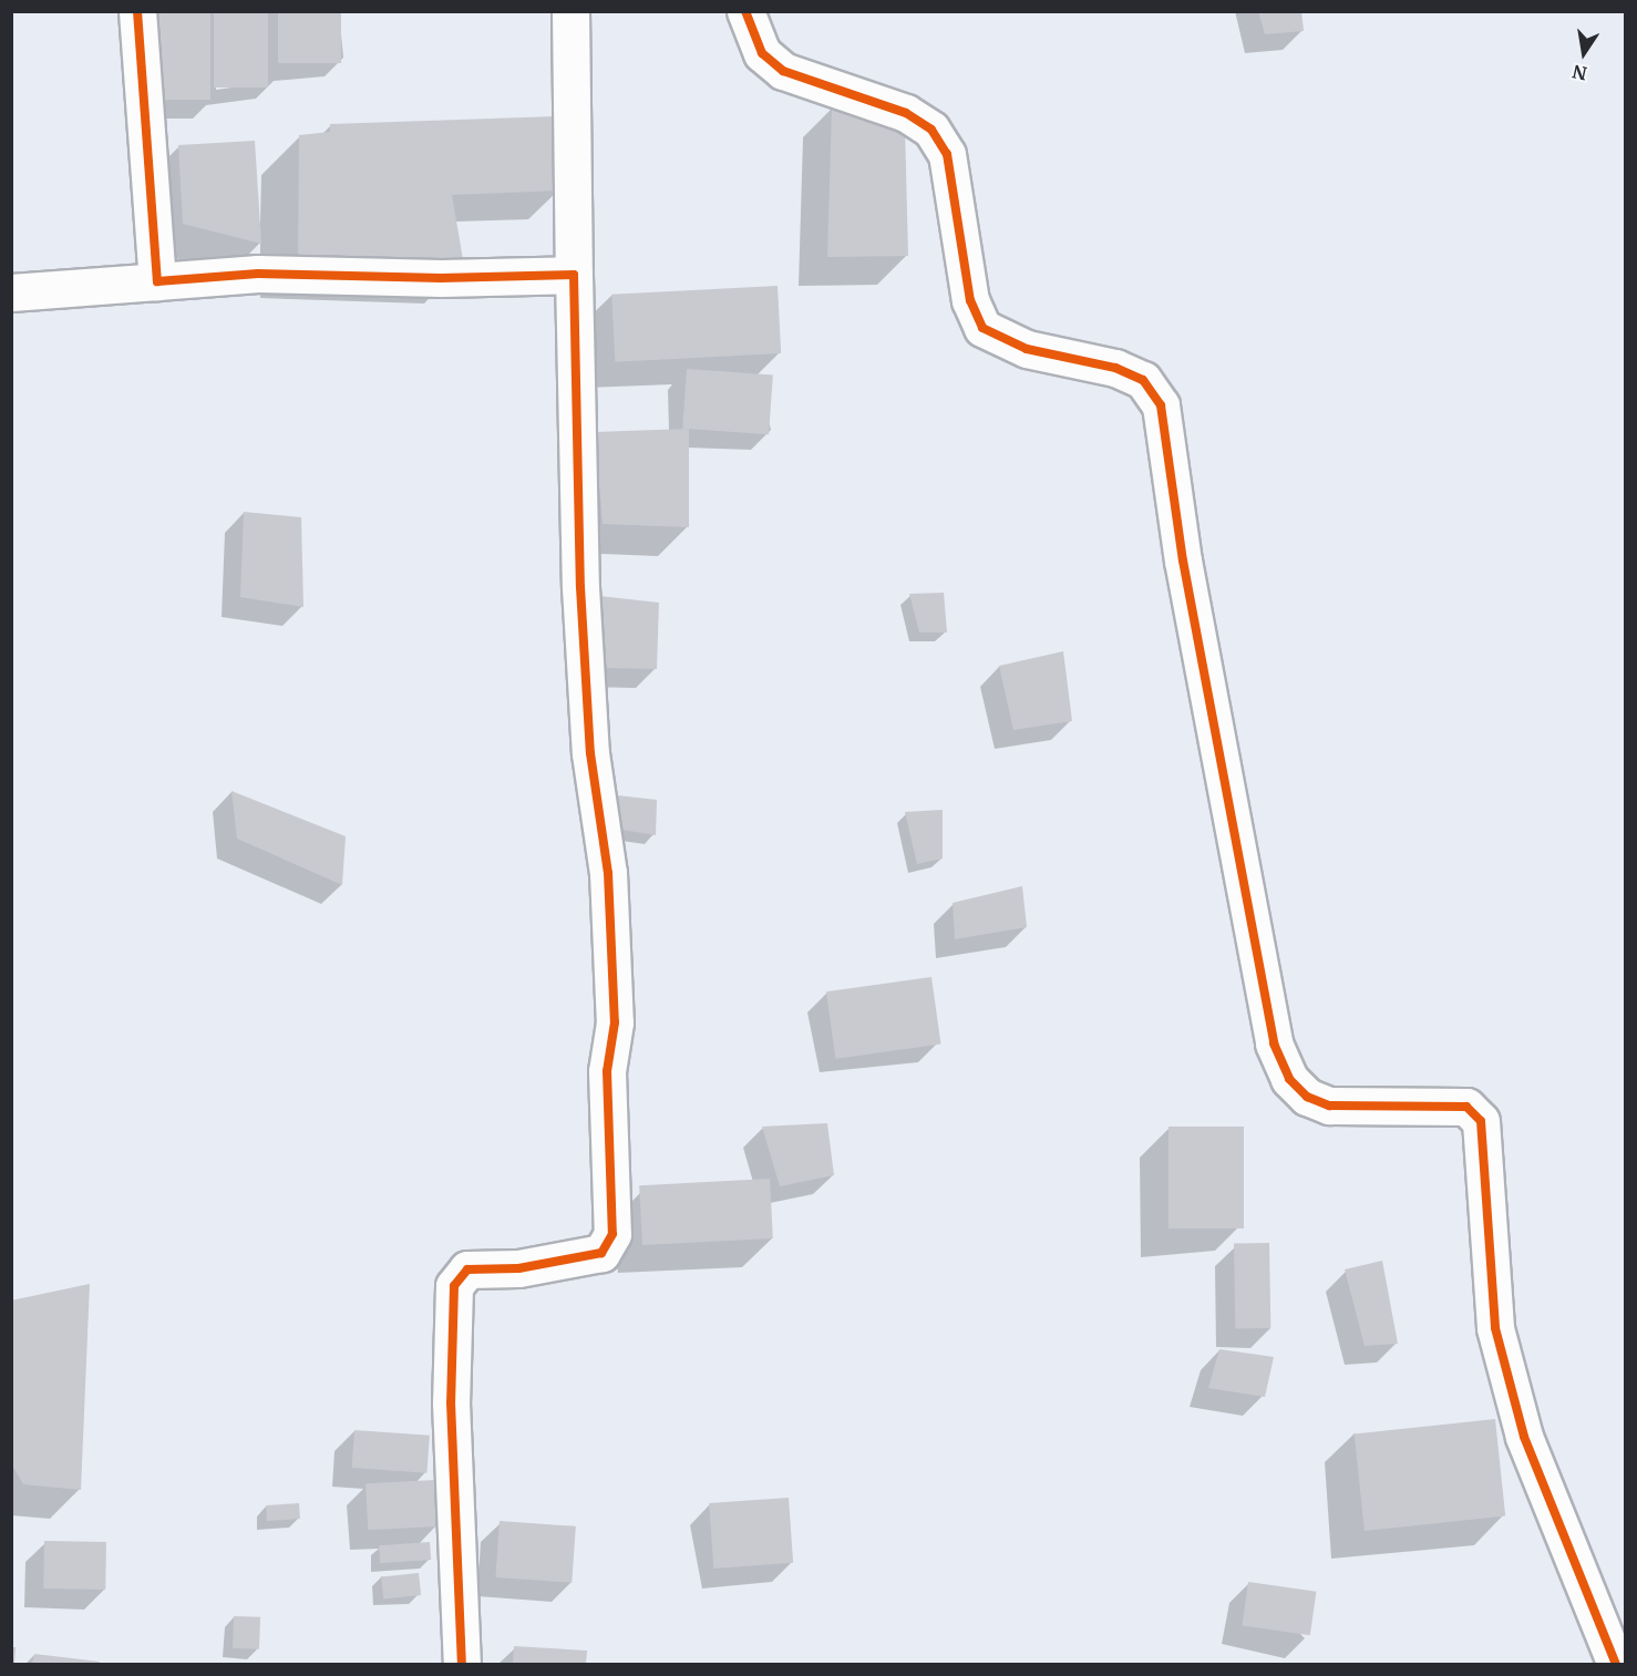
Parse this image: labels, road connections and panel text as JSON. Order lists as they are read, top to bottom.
{
  "north": "bottom"
}
